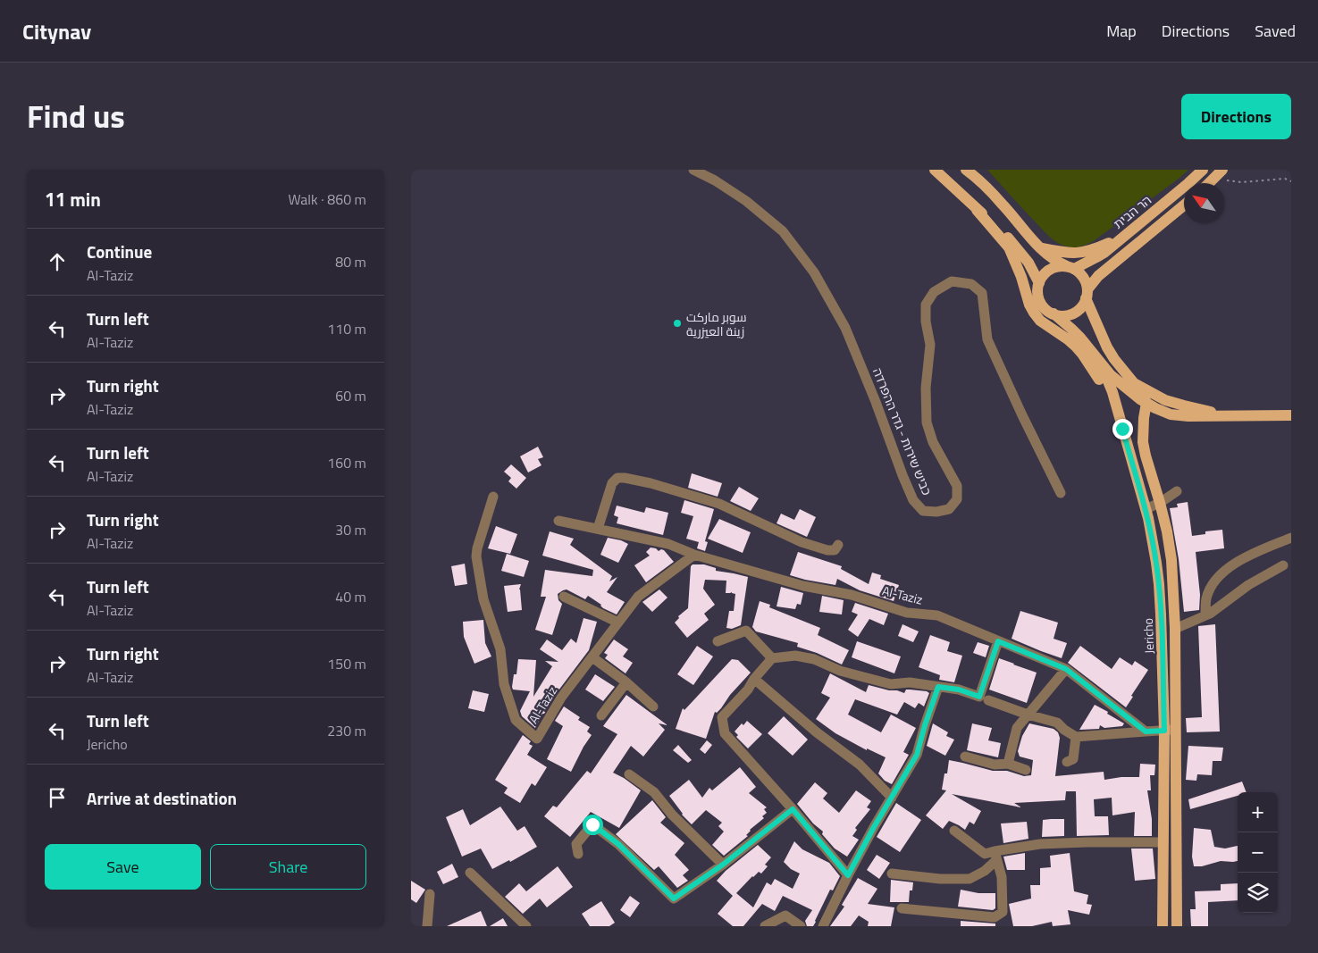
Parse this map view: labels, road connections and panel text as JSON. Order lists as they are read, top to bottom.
{
  "streets": {
    "main road": ["הר הבית", "Jericho"],
    "street": ["כביש שירות - גדר ההפרדה", "Al-Taziz"]
  },
  "places": ["سوبر ماركت زينة العيزرية"],
  "north": "top left",
  "page": {
    "header": "Citynav",
    "nav": ["Map", "Directions", "Saved"],
    "title": "Find us",
    "buttons": [
      "Directions",
      ["Save", "Share"]
    ],
    "heading": ["11 min", "Walk · 860 m"],
    "list": [
      ["Continue", "Al-Taziz", "80 m"],
      ["Turn left", "Al-Taziz", "110 m"],
      ["Turn right", "Al-Taziz", "60 m"],
      ["Turn left", "Al-Taziz", "160 m"],
      ["Turn right", "Al-Taziz", "30 m"],
      ["Turn left", "Al-Taziz", "40 m"],
      ["Turn right", "Al-Taziz", "150 m"],
      ["Turn left", "Jericho", "230 m"],
      "Arrive at destination"
    ],
    "map_buttons": ["+", "−"]
  }
}
